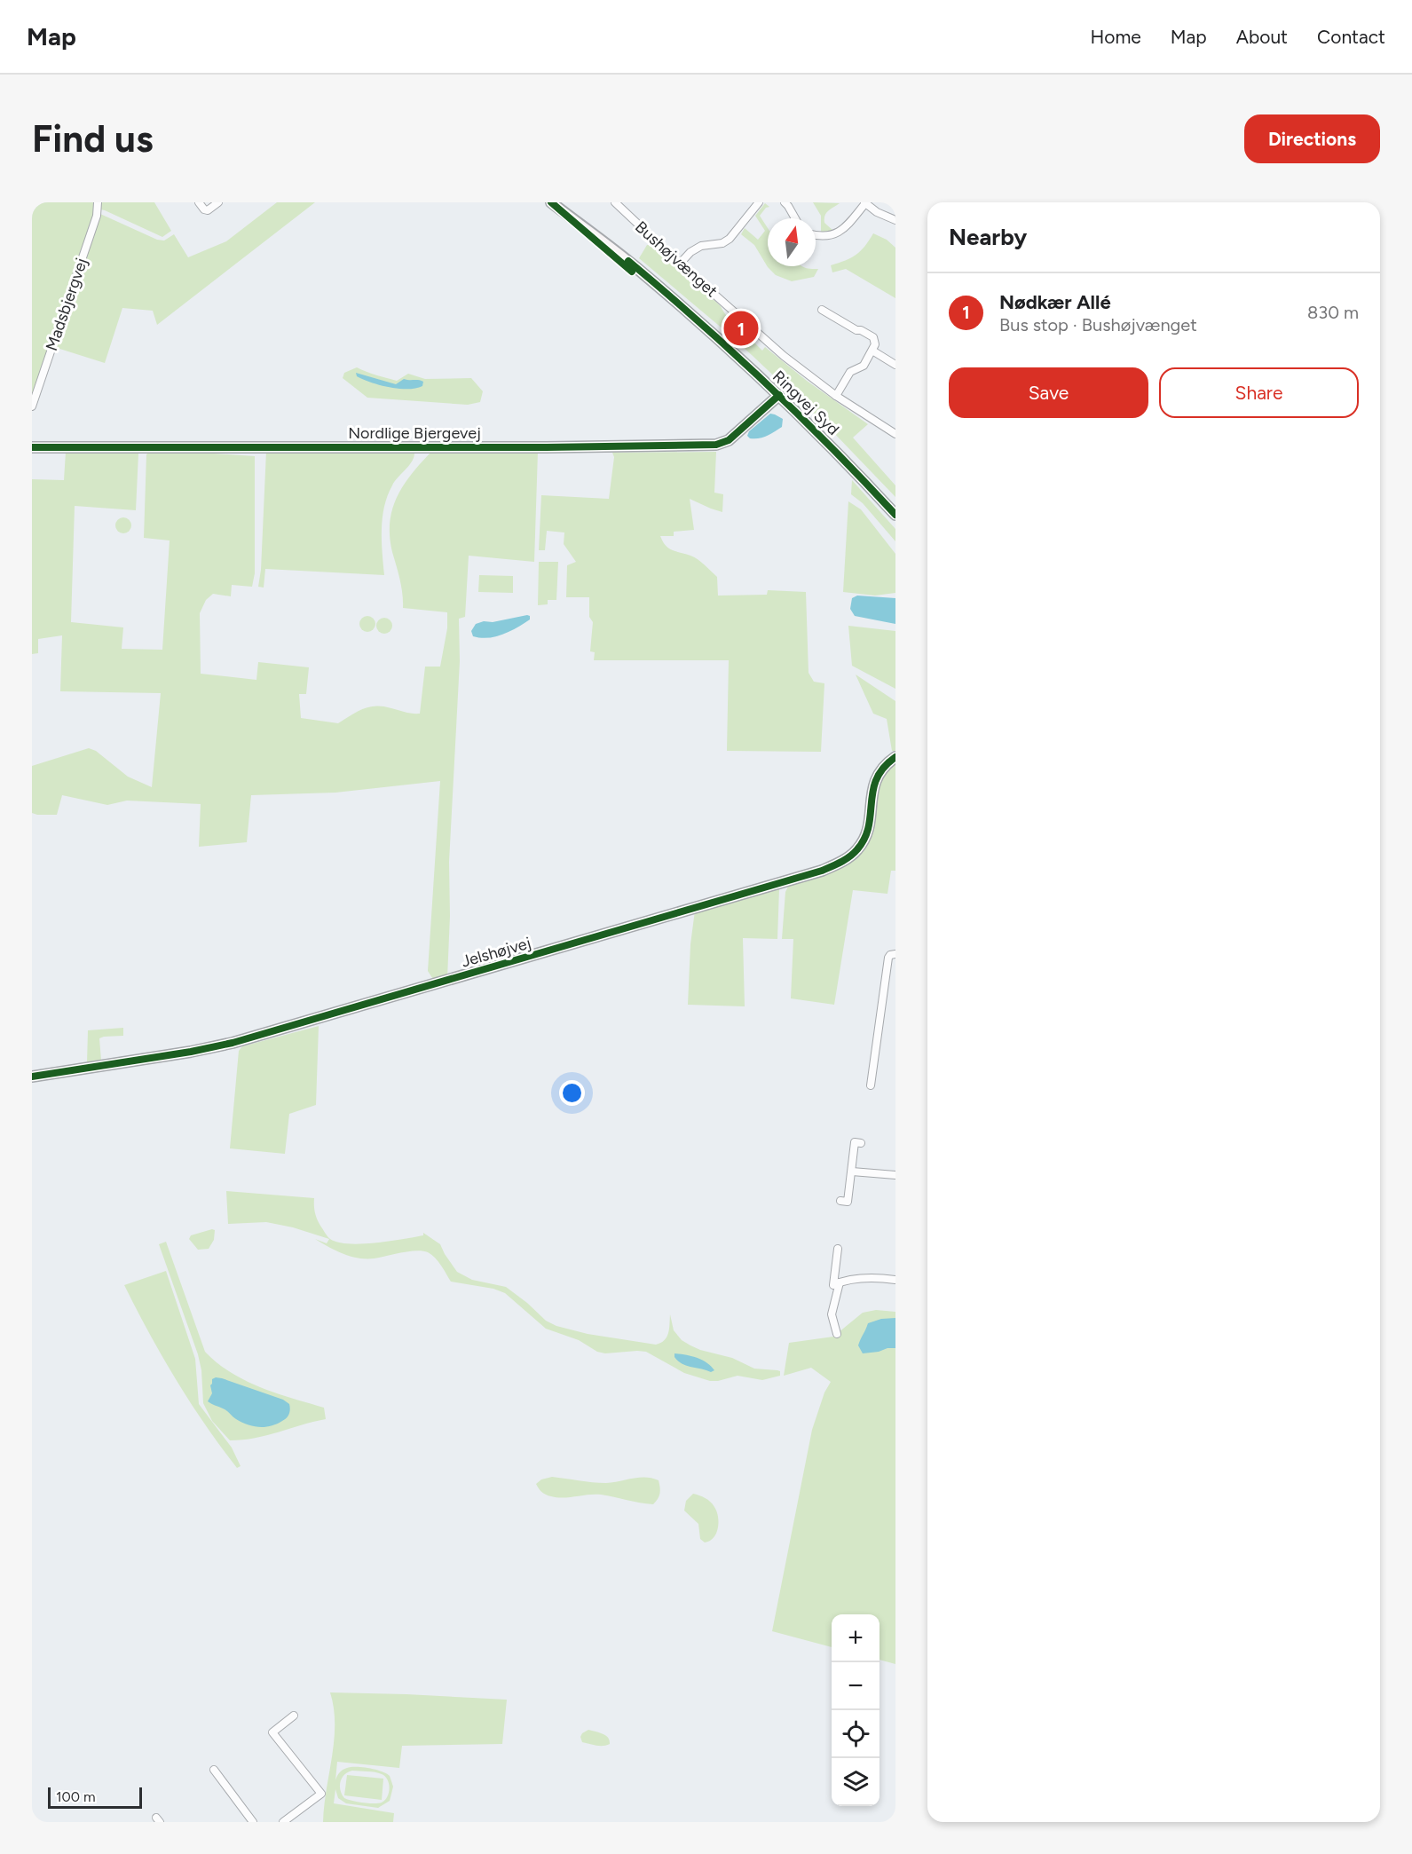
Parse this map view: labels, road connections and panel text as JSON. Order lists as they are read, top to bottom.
{
  "streets": {
    "street": [
      "Bushøjvænget",
      "Madsbjergvej",
      "Ringvej Syd",
      "Nordlige Bjergevej",
      "Jelshøjvej"
    ]
  },
  "crossings": [
    ["Ringvej Syd", "Nordlige Bjergevej"]
  ],
  "scale_bar": "100 m",
  "north": "top",
  "page": {
    "header": "Map",
    "nav": [
      "Home",
      "Map",
      "About",
      "Contact"
    ],
    "buttons": [
      "Directions",
      ["Save", "Share"]
    ],
    "title": "Find us",
    "heading": "Nearby",
    "list": [
      {
        "mark": "1",
        "name": "Nødkær Allé",
        "note": "Bus stop · Bushøjvænget",
        "value": "830 m"
      }
    ],
    "pins": "1",
    "map_buttons": ["+", "−"],
    "scale": "100 m"
  }
}
